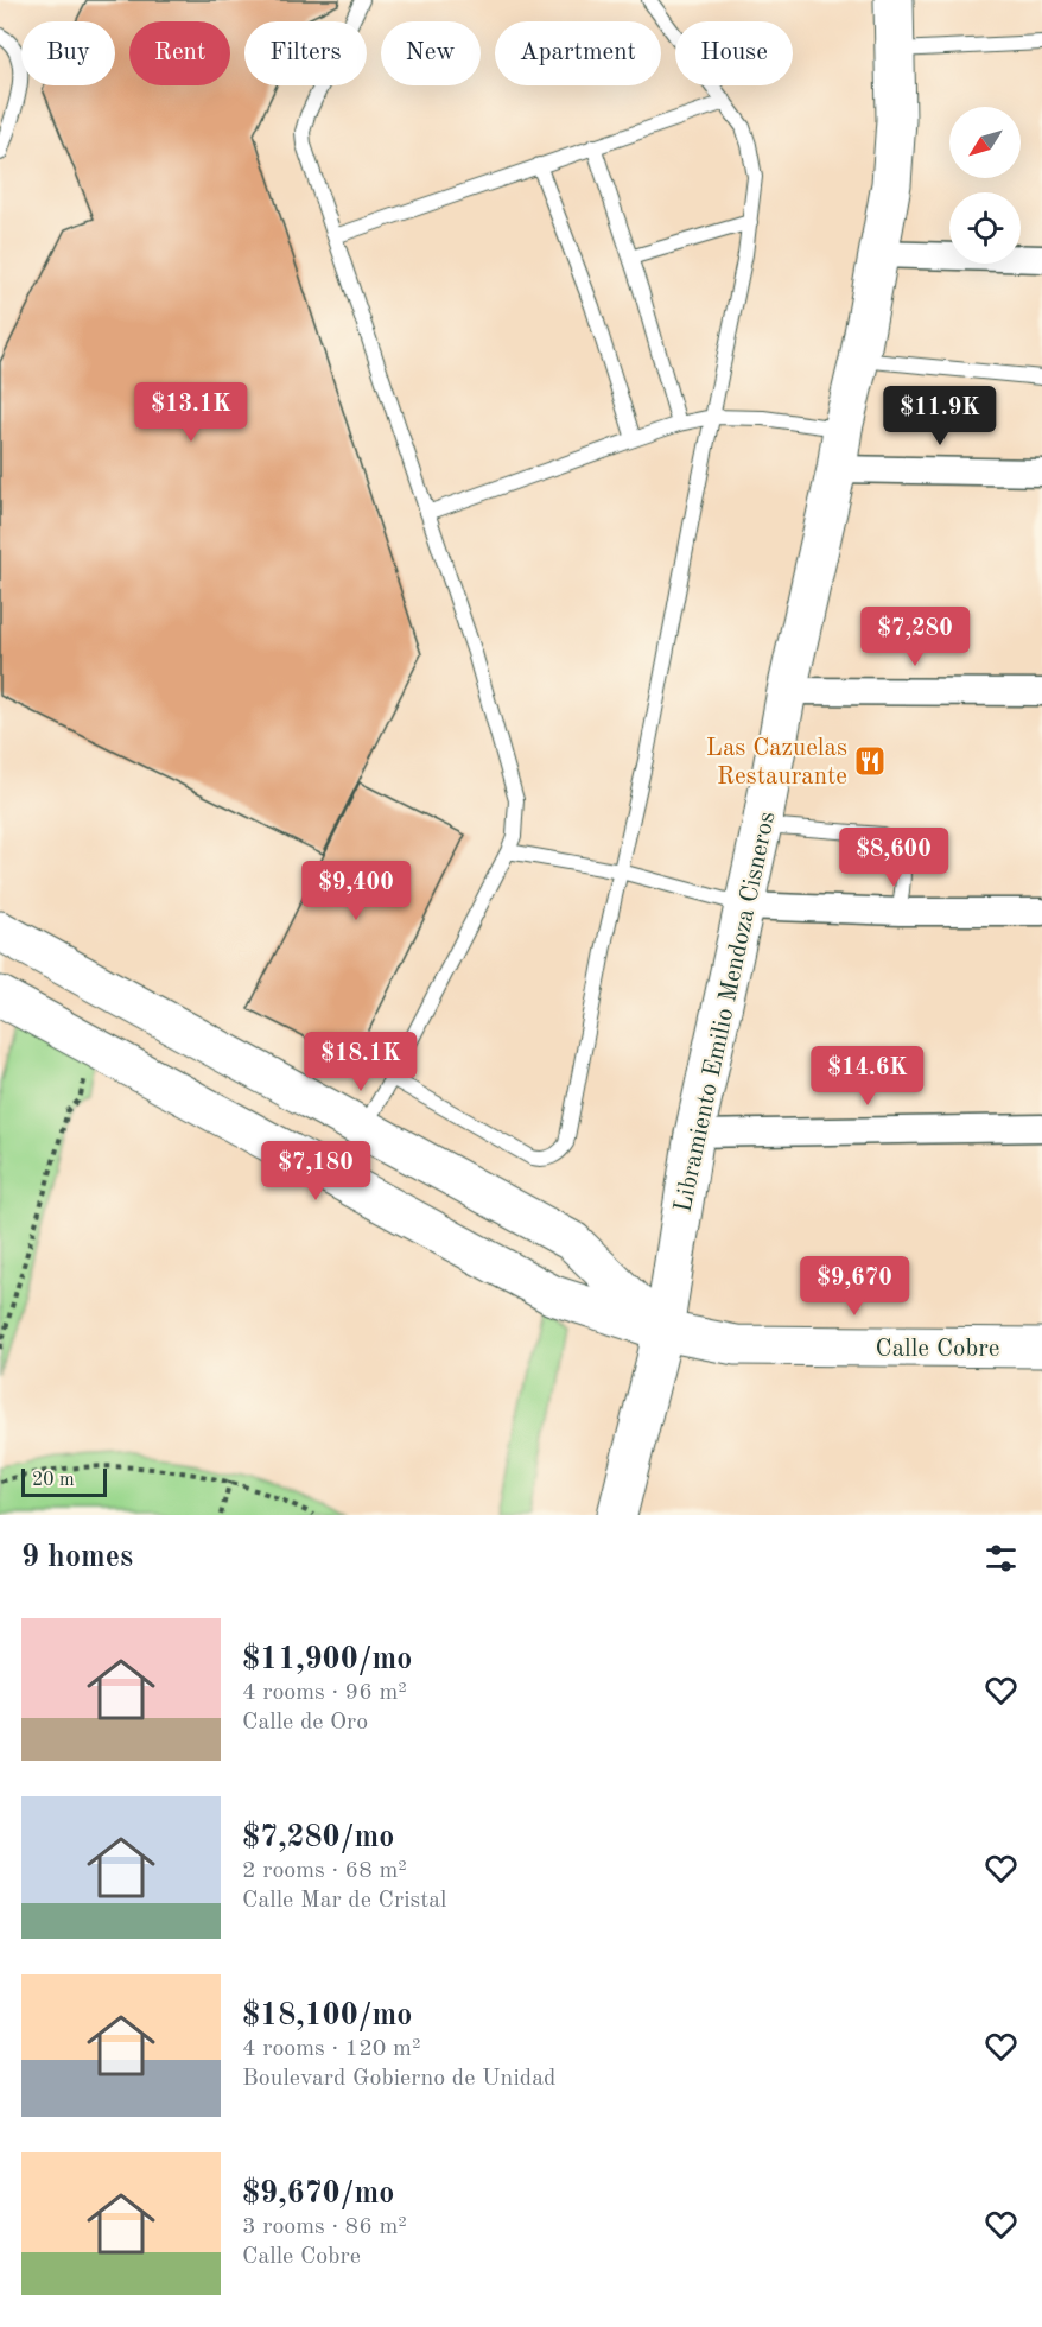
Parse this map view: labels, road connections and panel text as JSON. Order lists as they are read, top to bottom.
{
  "streets": {
    "main road": ["Libramiento Emilio Mendoza Cisneros", "Calle Cobre"]
  },
  "crossings": [
    ["Libramiento Emilio Mendoza Cisneros", "Calle Cobre"]
  ],
  "places": {
    "restaurant": ["Las Cazuelas Restaurante"]
  },
  "scale_bar": "20 m",
  "north": "bottom left",
  "page": {
    "chip": [
      "Buy",
      "Rent",
      "Filters",
      "New",
      "Apartment",
      "House"
    ],
    "price": [
      "$13.1K",
      "$11.9K",
      "$7,280",
      "$8,600",
      "$9,400",
      "$18.1K",
      "$14.6K",
      "$7,180",
      "$9,670"
    ],
    "scale": "20 m",
    "heading": "9 homes",
    "list": [
      {
        "name": "$11,900/mo",
        "note": "4 rooms · 96 m² · Calle de Oro"
      },
      {
        "name": "$7,280/mo",
        "note": "2 rooms · 68 m² · Calle Mar de Cristal"
      },
      {
        "name": "$18,100/mo",
        "note": "4 rooms · 120 m² · Boulevard Gobierno de Unidad"
      },
      {
        "name": "$9,670/mo",
        "note": "3 rooms · 86 m² · Calle Cobre"
      }
    ]
  }
}
